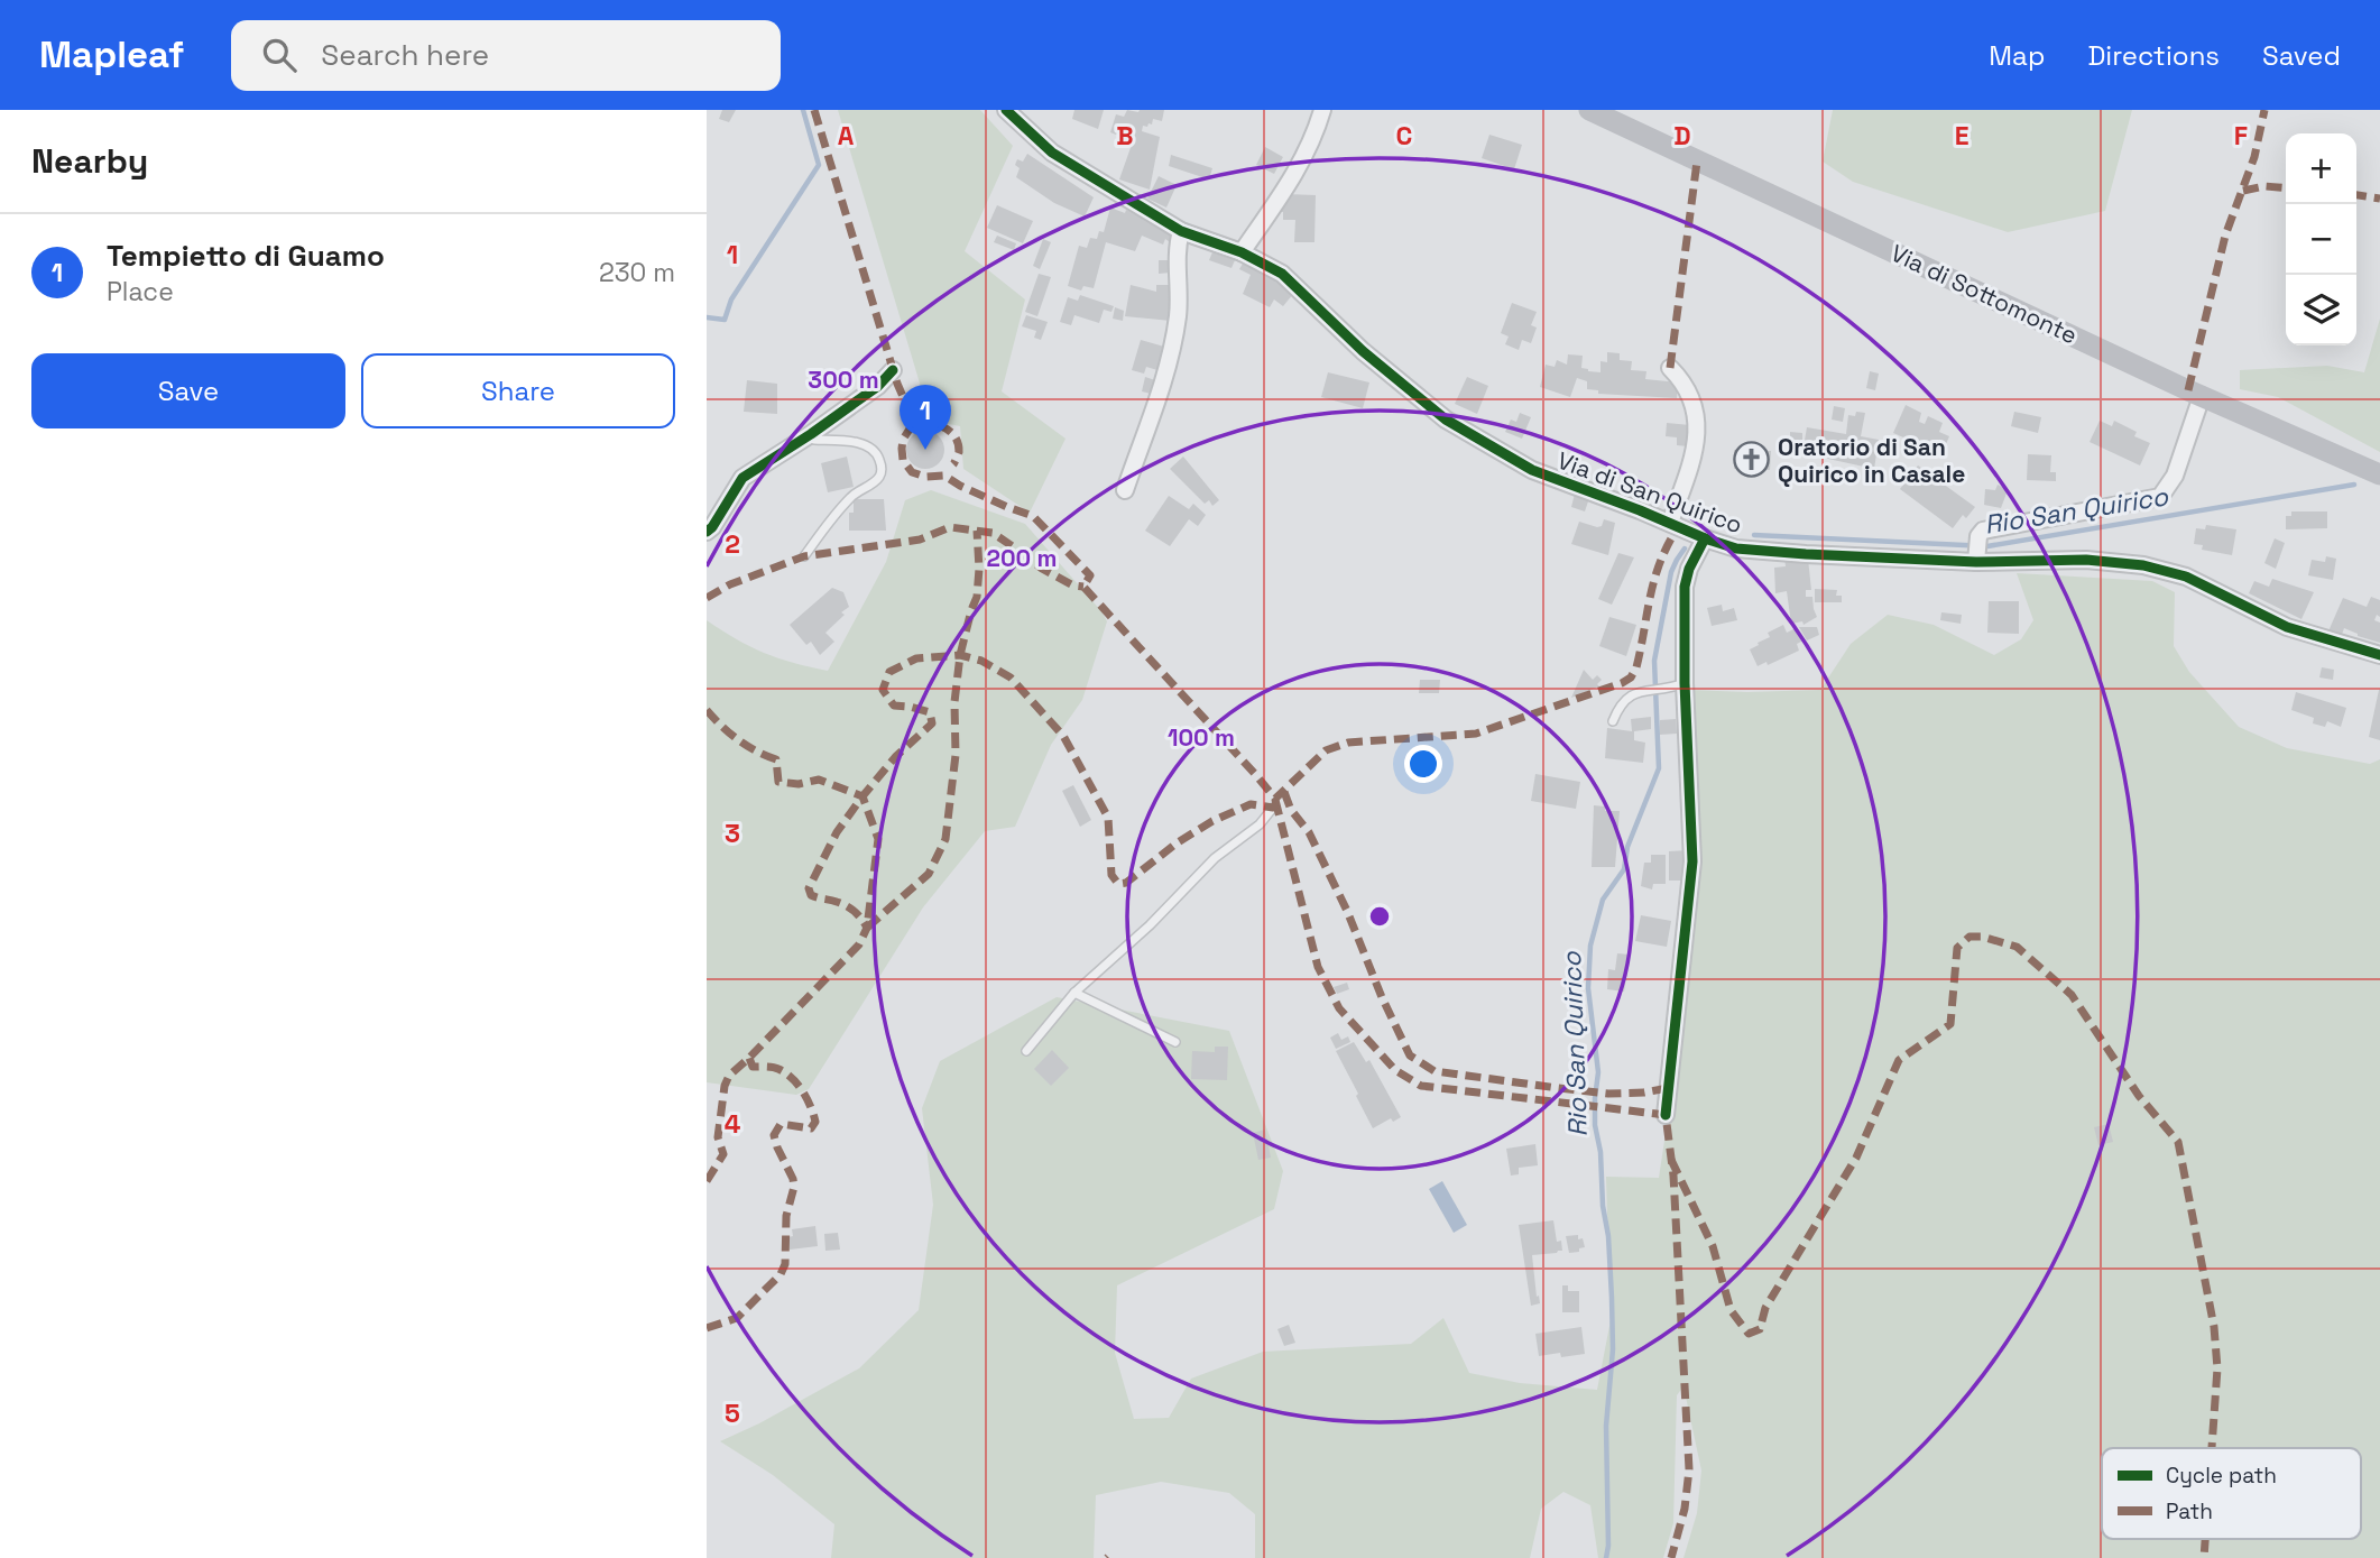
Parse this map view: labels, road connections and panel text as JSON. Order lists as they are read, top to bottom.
{
  "streets": {
    "main road": ["Via di Sottomonte"],
    "street": ["Via di San Quirico"]
  },
  "water": ["Rio San Quirico"],
  "places": {
    "church": ["Oratorio di San Quirico in Casale"]
  },
  "legend": ["Cycle path", "Path"],
  "page": {
    "header": "Mapleaf",
    "search": "Search here",
    "nav": ["Map", "Directions", "Saved"],
    "heading": "Nearby",
    "map_buttons": ["+", "−"],
    "list": [
      {
        "mark": "1",
        "name": "Tempietto di Guamo",
        "note": "Place",
        "value": "230 m"
      }
    ],
    "buttons": ["Save", "Share"],
    "pins": "1"
  },
  "grid": {
    "columns": [
      "A",
      "B",
      "C",
      "D",
      "E",
      "F"
    ],
    "rows": [
      "1",
      "2",
      "3",
      "4",
      "5"
    ]
  },
  "rings": ["300 m", "200 m", "100 m"]
}
